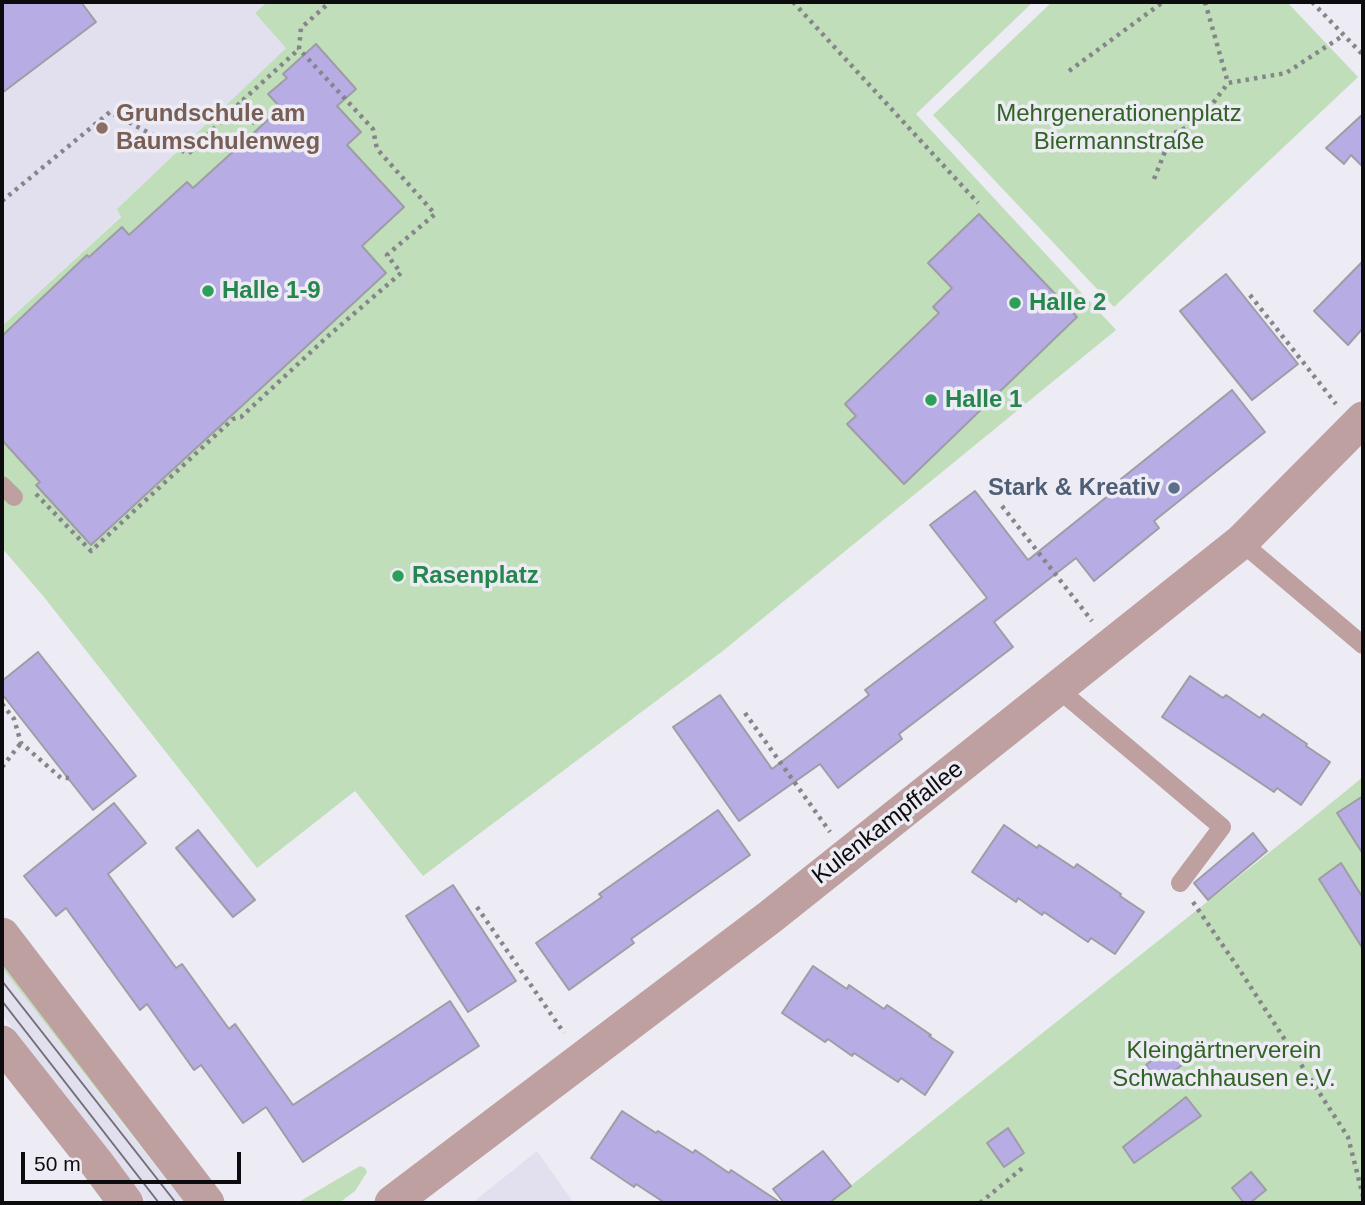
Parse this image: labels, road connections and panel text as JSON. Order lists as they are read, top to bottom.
{
  "streets": {
    "street": ["Kulenkampffallee"]
  },
  "parks": ["Mehrgenerationenplatz Biermannstraße", "Kleingärtnerverein Schwachhausen e.V."],
  "places": [
    "Grundschule am Baumschulenweg",
    "Halle 1-9",
    "Halle 2",
    "Halle 1",
    "Stark & Kreativ",
    "Rasenplatz"
  ],
  "scale_bar": "50 m"
}
